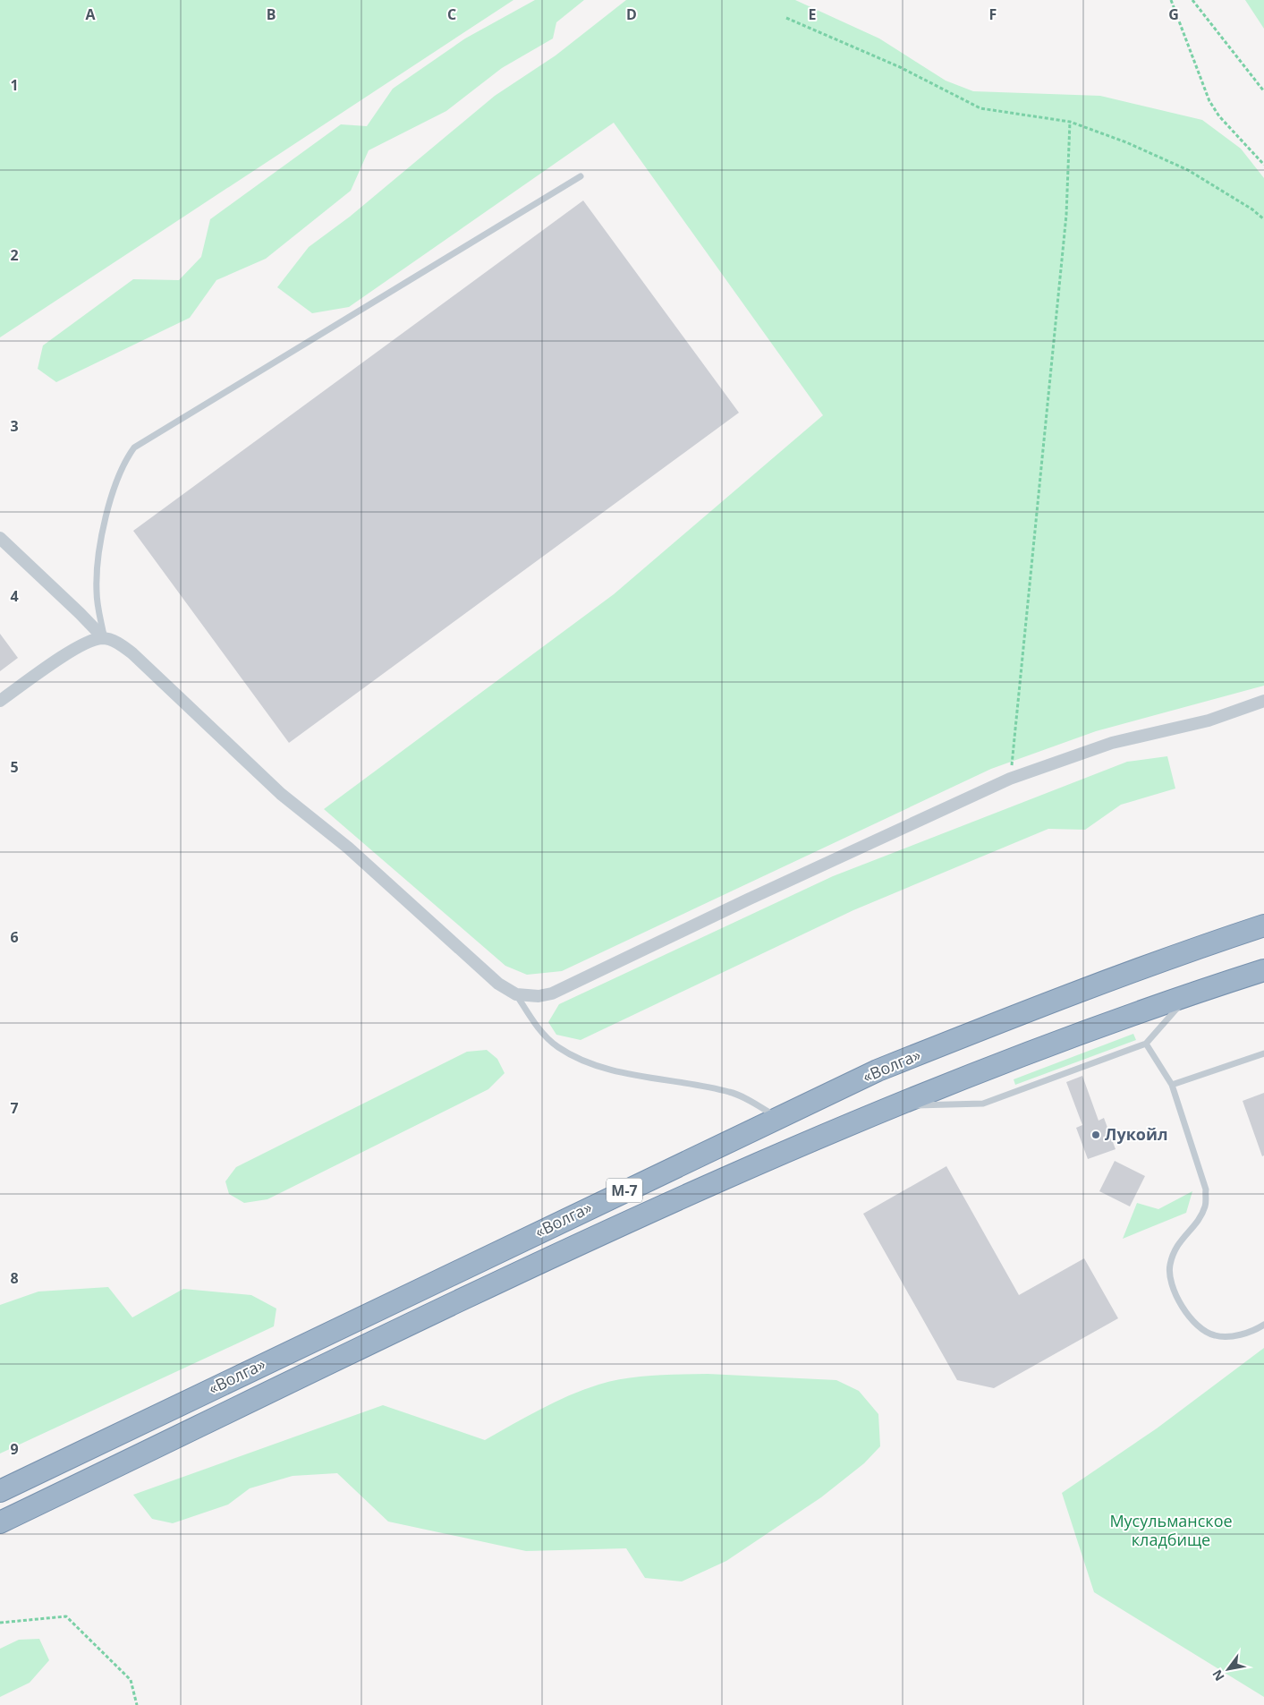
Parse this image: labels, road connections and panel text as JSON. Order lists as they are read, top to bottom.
{
  "streets": {
    "highway": ["«Волга»", "М-7"]
  },
  "parks": ["Мусульманское кладбище"],
  "places": ["Лукойл"],
  "north": "bottom left",
  "grid": {
    "columns": [
      "A",
      "B",
      "C",
      "D",
      "E",
      "F",
      "G"
    ],
    "rows": [
      "1",
      "2",
      "3",
      "4",
      "5",
      "6",
      "7",
      "8",
      "9"
    ]
  }
}
